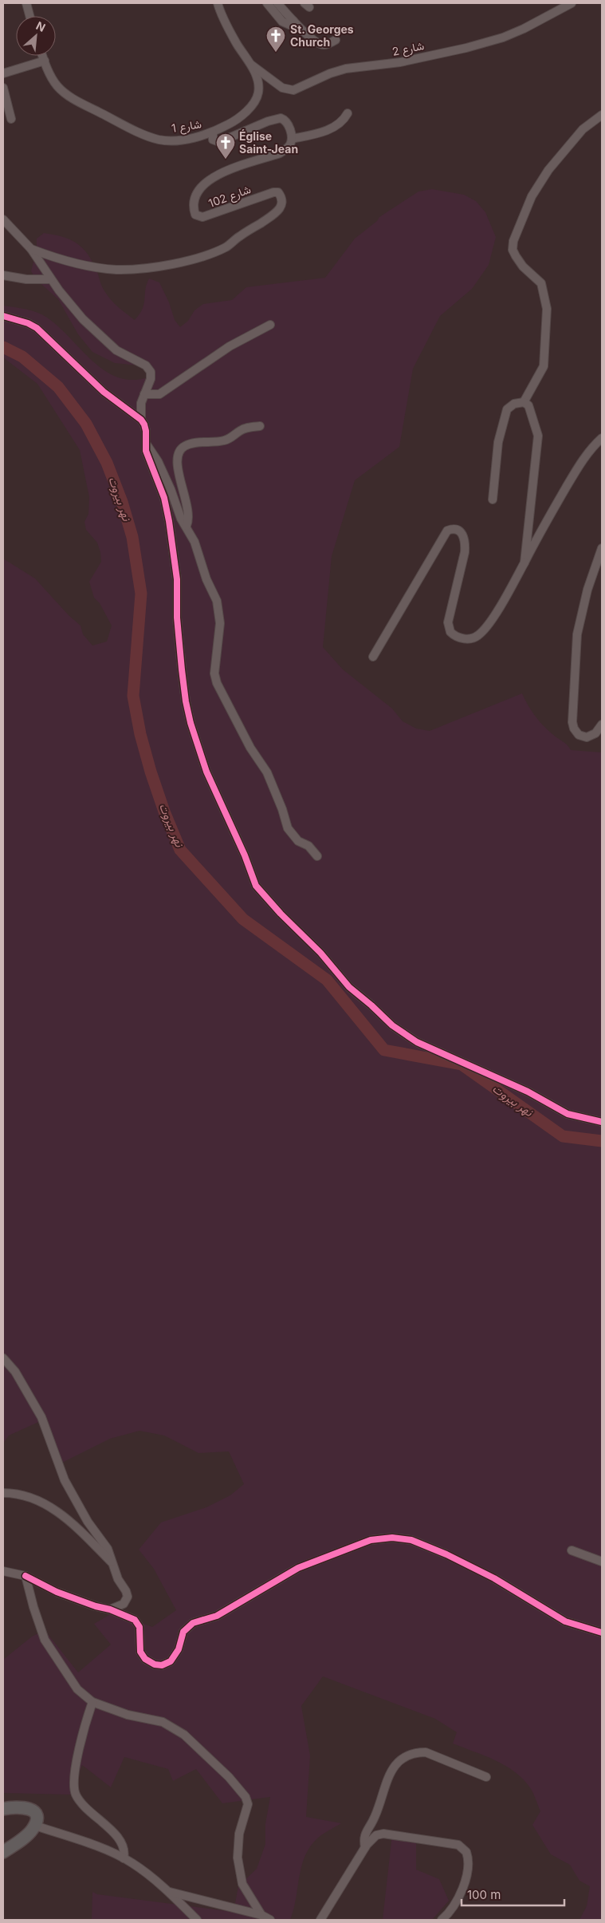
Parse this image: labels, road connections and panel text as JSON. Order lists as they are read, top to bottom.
{
  "streets": {
    "street": ["شارع 2", "شارع 1", "شارع 102"]
  },
  "crossings": [
    ["شارع 2", "شارع 1"]
  ],
  "water": ["نهر بيروت"],
  "places": {
    "church": ["St. Georges Church", "Église Saint-Jean"]
  },
  "scale_bar": "100 m",
  "north": "top right"
}
